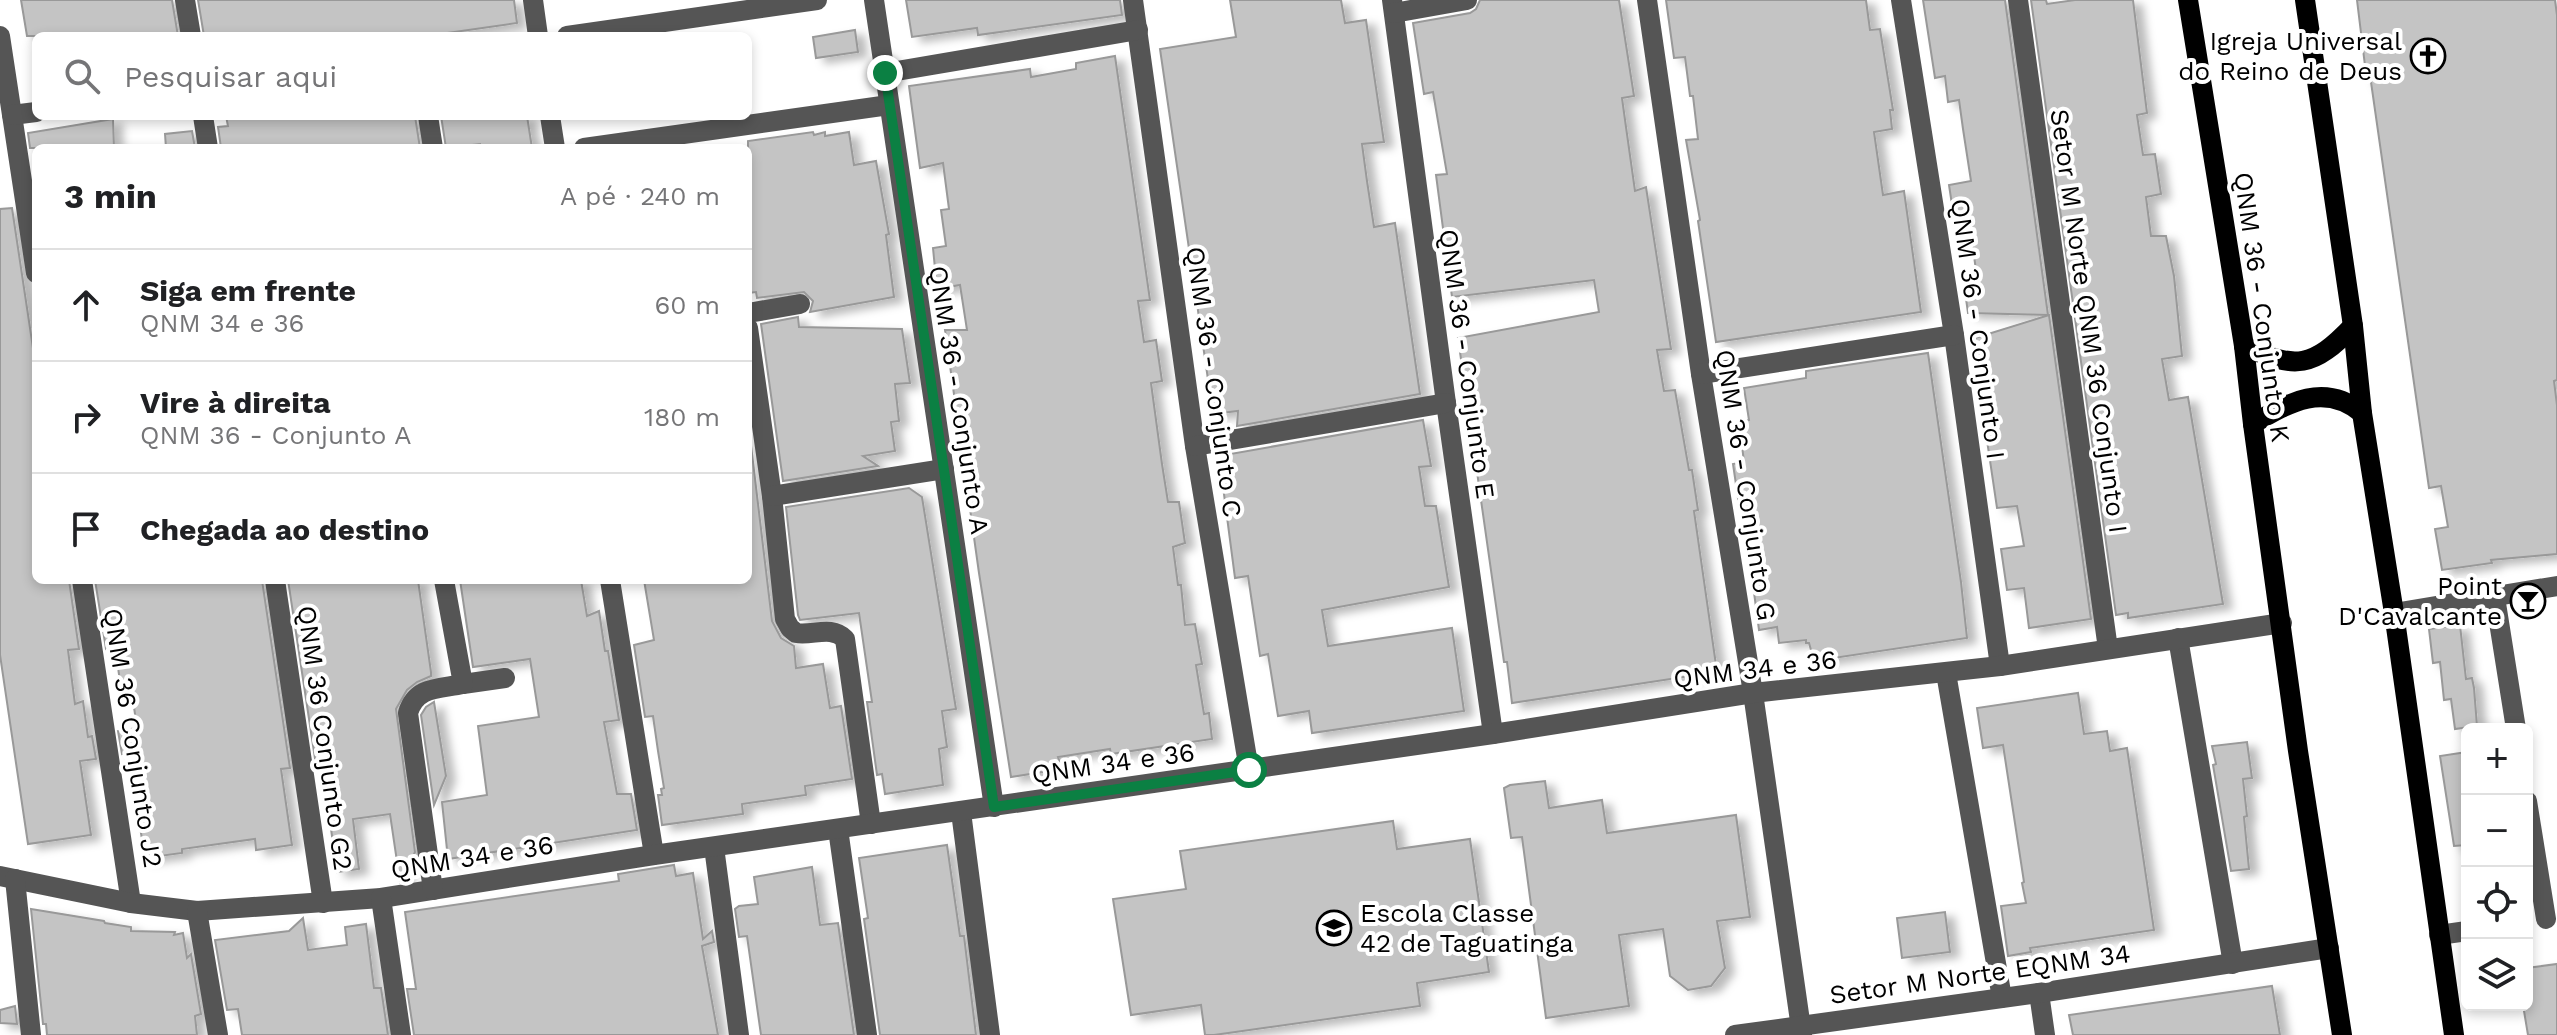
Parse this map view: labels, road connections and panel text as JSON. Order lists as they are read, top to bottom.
{
  "streets": {
    "main road": ["QNM 36 - Conjunto K"],
    "street": [
      "Setor M Norte QNM 36 Conjunto I",
      "QNM 36 - Conjunto I",
      "QNM 36 - Conjunto E",
      "QNM 36 - Conjunto C",
      "QNM 36 - Conjunto A",
      "QNM 36 - Conjunto G",
      "QNM 34 e 36",
      "QNM 36 Conjunto J2",
      "QNM 36 Conjunto G2",
      "Setor M Norte EQNM 34"
    ]
  },
  "crossings": [
    ["QNM 36 - Conjunto K", "QNM 34 e 36"],
    ["QNM 36 - Conjunto K", "Setor M Norte EQNM 34"],
    ["Setor M Norte QNM 36 Conjunto I", "QNM 34 e 36"],
    ["QNM 36 - Conjunto I", "QNM 34 e 36"],
    ["QNM 36 - Conjunto E", "QNM 34 e 36"],
    ["QNM 36 - Conjunto C", "QNM 34 e 36"],
    ["QNM 36 - Conjunto A", "QNM 34 e 36"],
    ["QNM 36 - Conjunto G", "QNM 34 e 36"],
    ["QNM 36 - Conjunto G", "Setor M Norte EQNM 34"],
    ["QNM 34 e 36", "QNM 36 Conjunto J2"],
    ["QNM 34 e 36", "QNM 36 Conjunto G2"]
  ],
  "places": {
    "church": ["Igreja Universal do Reino de Deus"],
    "bar": ["Point D'Cavalcante"],
    "school or university": ["Escola Classe 42 de Taguatinga"]
  },
  "page": {
    "search": "Pesquisar aqui",
    "heading": ["3 min", "A pé · 240 m"],
    "list": [
      ["Siga em frente", "QNM 34 e 36", "60 m"],
      ["Vire à direita", "QNM 36 - Conjunto A", "180 m"],
      "Chegada ao destino"
    ],
    "map_buttons": ["+", "−"]
  }
}
